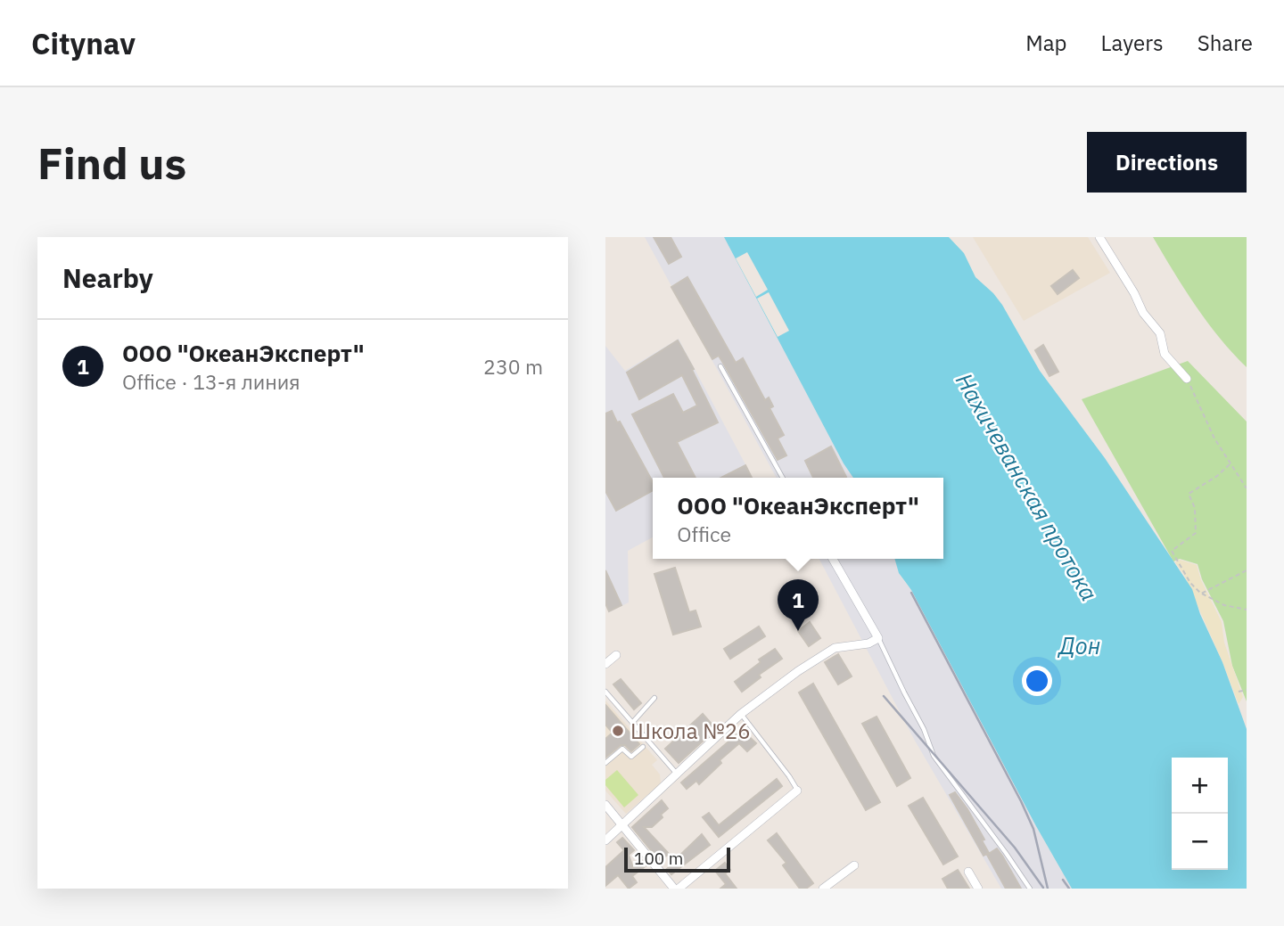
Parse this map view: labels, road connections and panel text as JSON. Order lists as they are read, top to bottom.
{
  "water": ["Нахичеванская протока", "Дон"],
  "places": ["Школа №26"],
  "scale_bar": "100 m",
  "page": {
    "header": "Citynav",
    "nav": ["Map", "Layers", "Share"],
    "buttons": "Directions",
    "title": "Find us",
    "heading": "Nearby",
    "list": [
      {
        "mark": "1",
        "name": "ООО \"ОкеанЭксперт\"",
        "note": "Office · 13-я линия",
        "value": "230 m"
      }
    ],
    "popup": ["ООО \"ОкеанЭксперт\"", "Office"],
    "pins": "1",
    "map_buttons": ["+", "−"],
    "scale": "100 m"
  }
}
